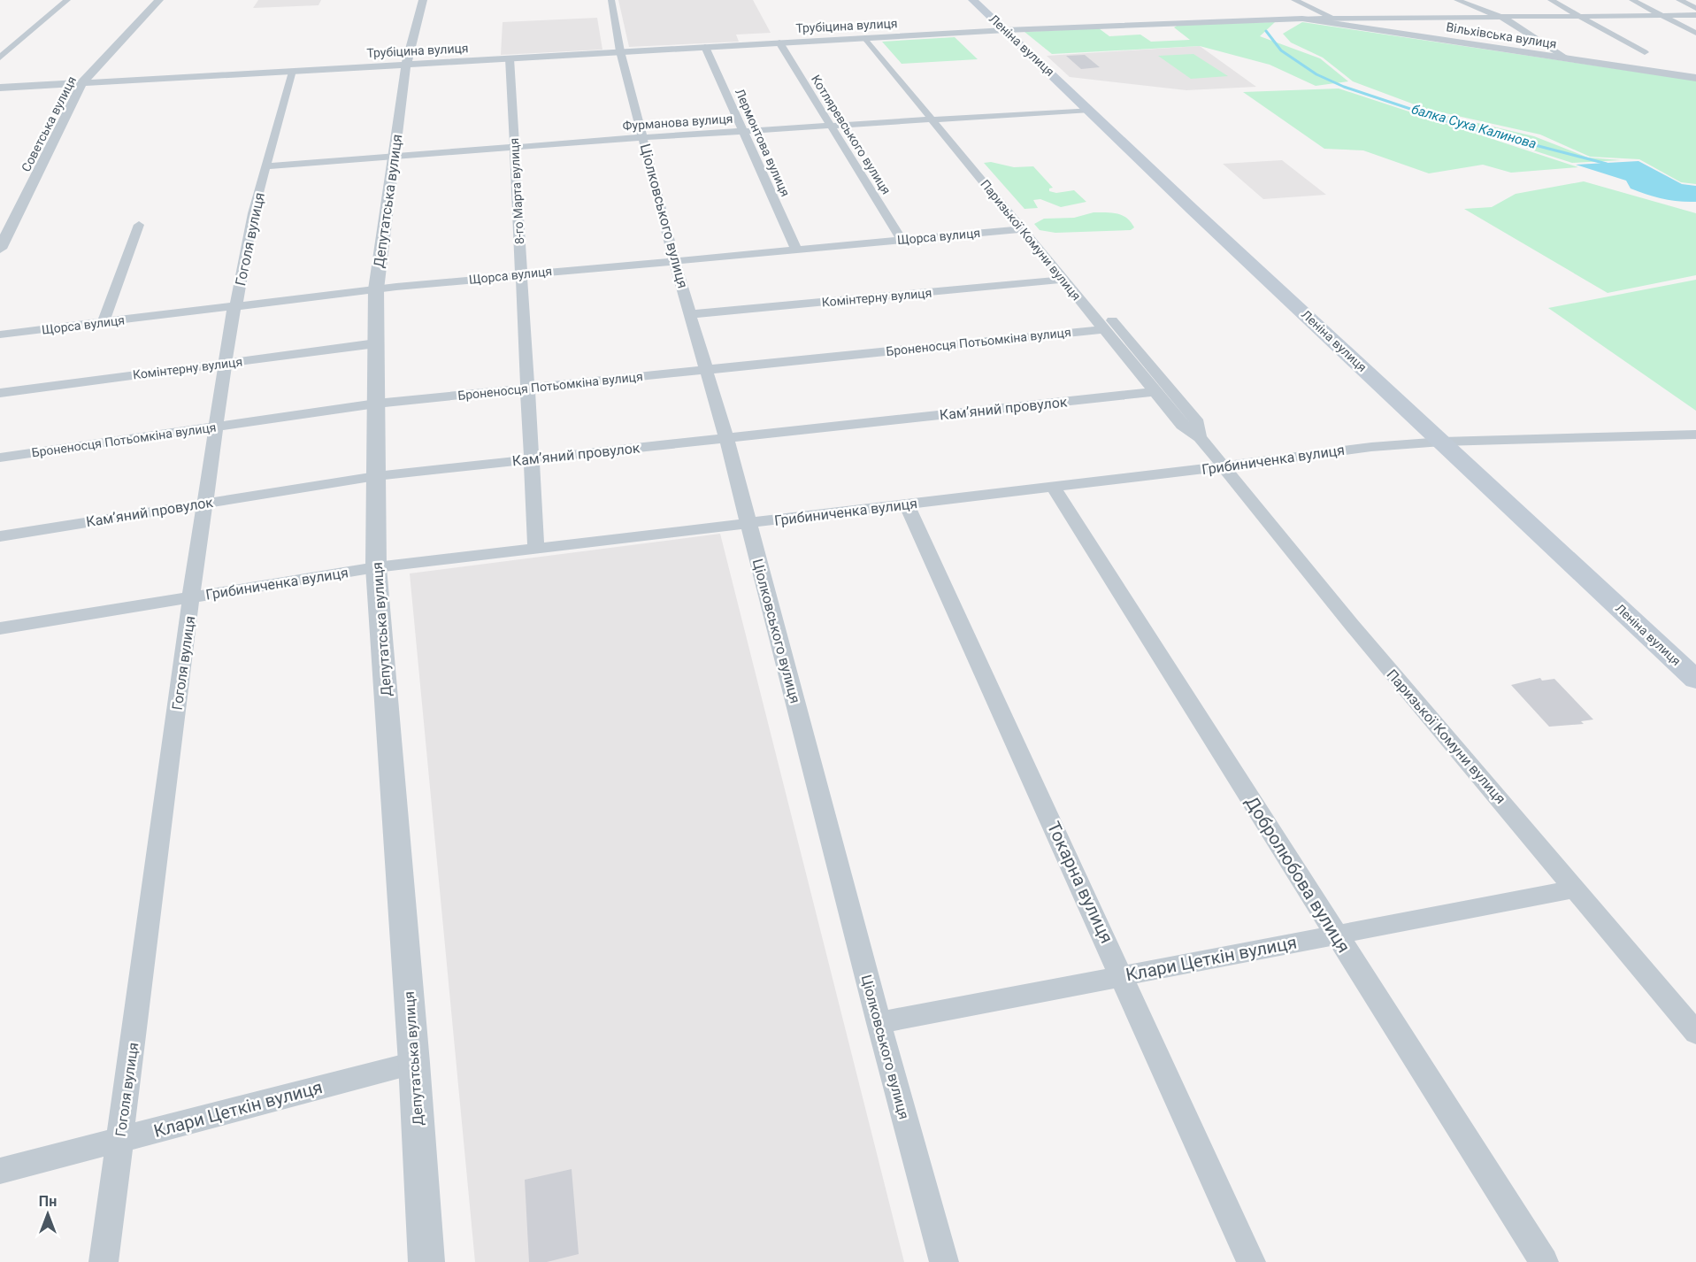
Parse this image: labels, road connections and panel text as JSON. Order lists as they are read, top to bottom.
{
  "streets": {
    "main road": ["Леніна вулиця"],
    "street": [
      "Трубіцина вулиця",
      "Вільхівська вулиця",
      "Фурманова вулиця",
      "Советська вулиця",
      "Котляревського вулиця",
      "Лермонтова вулиця",
      "8-го Марта вулиця",
      "Депутатська вулиця",
      "Ціолковського вулиця",
      "Щорса вулиця",
      "Гоголя вулиця",
      "Паризької Комуни вулиця",
      "Комінтерну вулиця",
      "Броненосця Потьомкіна вулиця",
      "Кам’яний провулок",
      "Грибиниченка вулиця",
      "Добролюбова вулиця",
      "Токарна вулиця",
      "Клари Цеткін вулиця"
    ]
  },
  "crossings": [
    ["Трубіцина вулиця", "Вільхівська вулиця"],
    ["Трубіцина вулиця", "Леніна вулиця"],
    ["Трубіцина вулиця", "Советська вулиця"],
    ["Трубіцина вулиця", "Котляревського вулиця"],
    ["Трубіцина вулиця", "Лермонтова вулиця"],
    ["Трубіцина вулиця", "8-го Марта вулиця"],
    ["Трубіцина вулиця", "Депутатська вулиця"],
    ["Трубіцина вулиця", "Ціолковського вулиця"],
    ["Трубіцина вулиця", "Гоголя вулиця"],
    ["Трубіцина вулиця", "Паризької Комуни вулиця"],
    ["Леніна вулиця", "Фурманова вулиця"],
    ["Леніна вулиця", "Грибиниченка вулиця"],
    ["Фурманова вулиця", "Котляревського вулиця"],
    ["Фурманова вулиця", "Лермонтова вулиця"],
    ["Фурманова вулиця", "8-го Марта вулиця"],
    ["Фурманова вулиця", "Депутатська вулиця"],
    ["Фурманова вулиця", "Ціолковського вулиця"],
    ["Фурманова вулиця", "Гоголя вулиця"],
    ["Фурманова вулиця", "Паризької Комуни вулиця"],
    ["Котляревського вулиця", "Щорса вулиця"],
    ["Лермонтова вулиця", "Щорса вулиця"],
    ["8-го Марта вулиця", "Щорса вулиця"],
    ["8-го Марта вулиця", "Броненосця Потьомкіна вулиця"],
    ["8-го Марта вулиця", "Кам’яний провулок"],
    ["8-го Марта вулиця", "Грибиниченка вулиця"],
    ["Депутатська вулиця", "Щорса вулиця"],
    ["Депутатська вулиця", "Комінтерну вулиця"],
    ["Депутатська вулиця", "Броненосця Потьомкіна вулиця"],
    ["Депутатська вулиця", "Кам’яний провулок"],
    ["Депутатська вулиця", "Грибиниченка вулиця"],
    ["Депутатська вулиця", "Клари Цеткін вулиця"],
    ["Ціолковського вулиця", "Щорса вулиця"],
    ["Ціолковського вулиця", "Комінтерну вулиця"],
    ["Ціолковського вулиця", "Броненосця Потьомкіна вулиця"],
    ["Ціолковського вулиця", "Кам’яний провулок"],
    ["Ціолковського вулиця", "Грибиниченка вулиця"],
    ["Ціолковського вулиця", "Клари Цеткін вулиця"],
    ["Щорса вулиця", "Гоголя вулиця"],
    ["Щорса вулиця", "Паризької Комуни вулиця"],
    ["Гоголя вулиця", "Комінтерну вулиця"],
    ["Гоголя вулиця", "Броненосця Потьомкіна вулиця"],
    ["Гоголя вулиця", "Кам’яний провулок"],
    ["Гоголя вулиця", "Грибиниченка вулиця"],
    ["Гоголя вулиця", "Клари Цеткін вулиця"],
    ["Паризької Комуни вулиця", "Комінтерну вулиця"],
    ["Паризької Комуни вулиця", "Броненосця Потьомкіна вулиця"],
    ["Паризької Комуни вулиця", "Кам’яний провулок"],
    ["Паризької Комуни вулиця", "Грибиниченка вулиця"],
    ["Паризької Комуни вулиця", "Клари Цеткін вулиця"],
    ["Грибиниченка вулиця", "Добролюбова вулиця"],
    ["Грибиниченка вулиця", "Токарна вулиця"],
    ["Добролюбова вулиця", "Клари Цеткін вулиця"],
    ["Токарна вулиця", "Клари Цеткін вулиця"]
  ],
  "water": ["балка Суха Калинова"],
  "north": "top"
}
